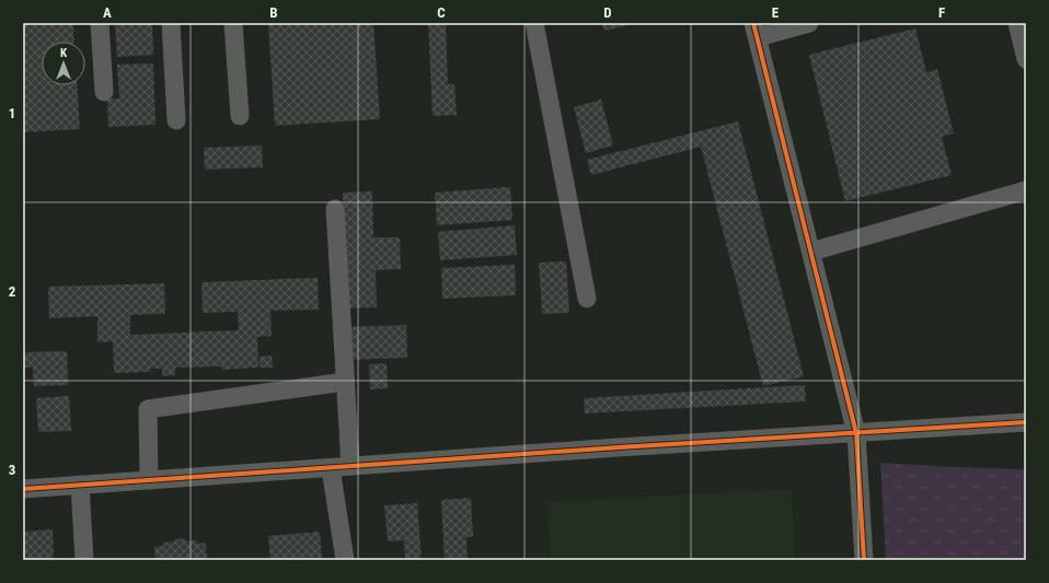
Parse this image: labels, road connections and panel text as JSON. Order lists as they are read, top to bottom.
{
  "north": "top",
  "grid": {
    "columns": [
      "A",
      "B",
      "C",
      "D",
      "E",
      "F"
    ],
    "rows": ["1", "2", "3"]
  }
}
